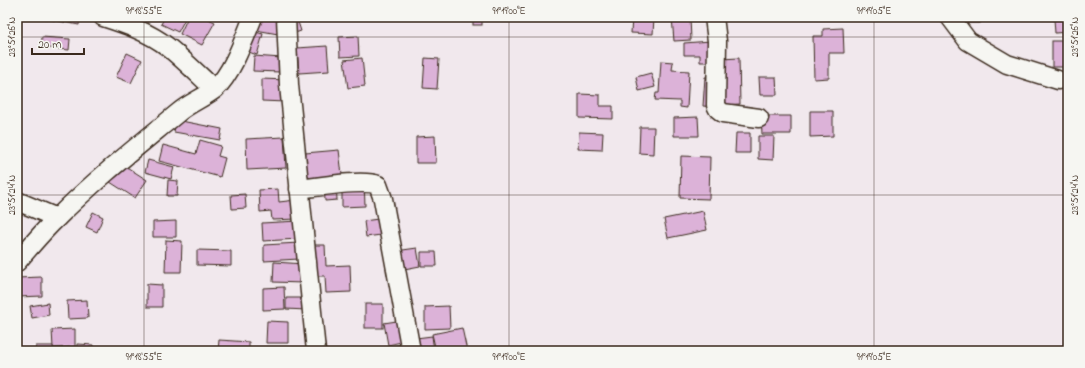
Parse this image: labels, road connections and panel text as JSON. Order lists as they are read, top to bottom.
{
  "scale_bar": "20 m",
  "coordinates": [
    "91°18'55\"E",
    "91°19'00\"E",
    "91°19'05\"E",
    "23°51'26\"N",
    "23°51'24\"N"
  ]
}
